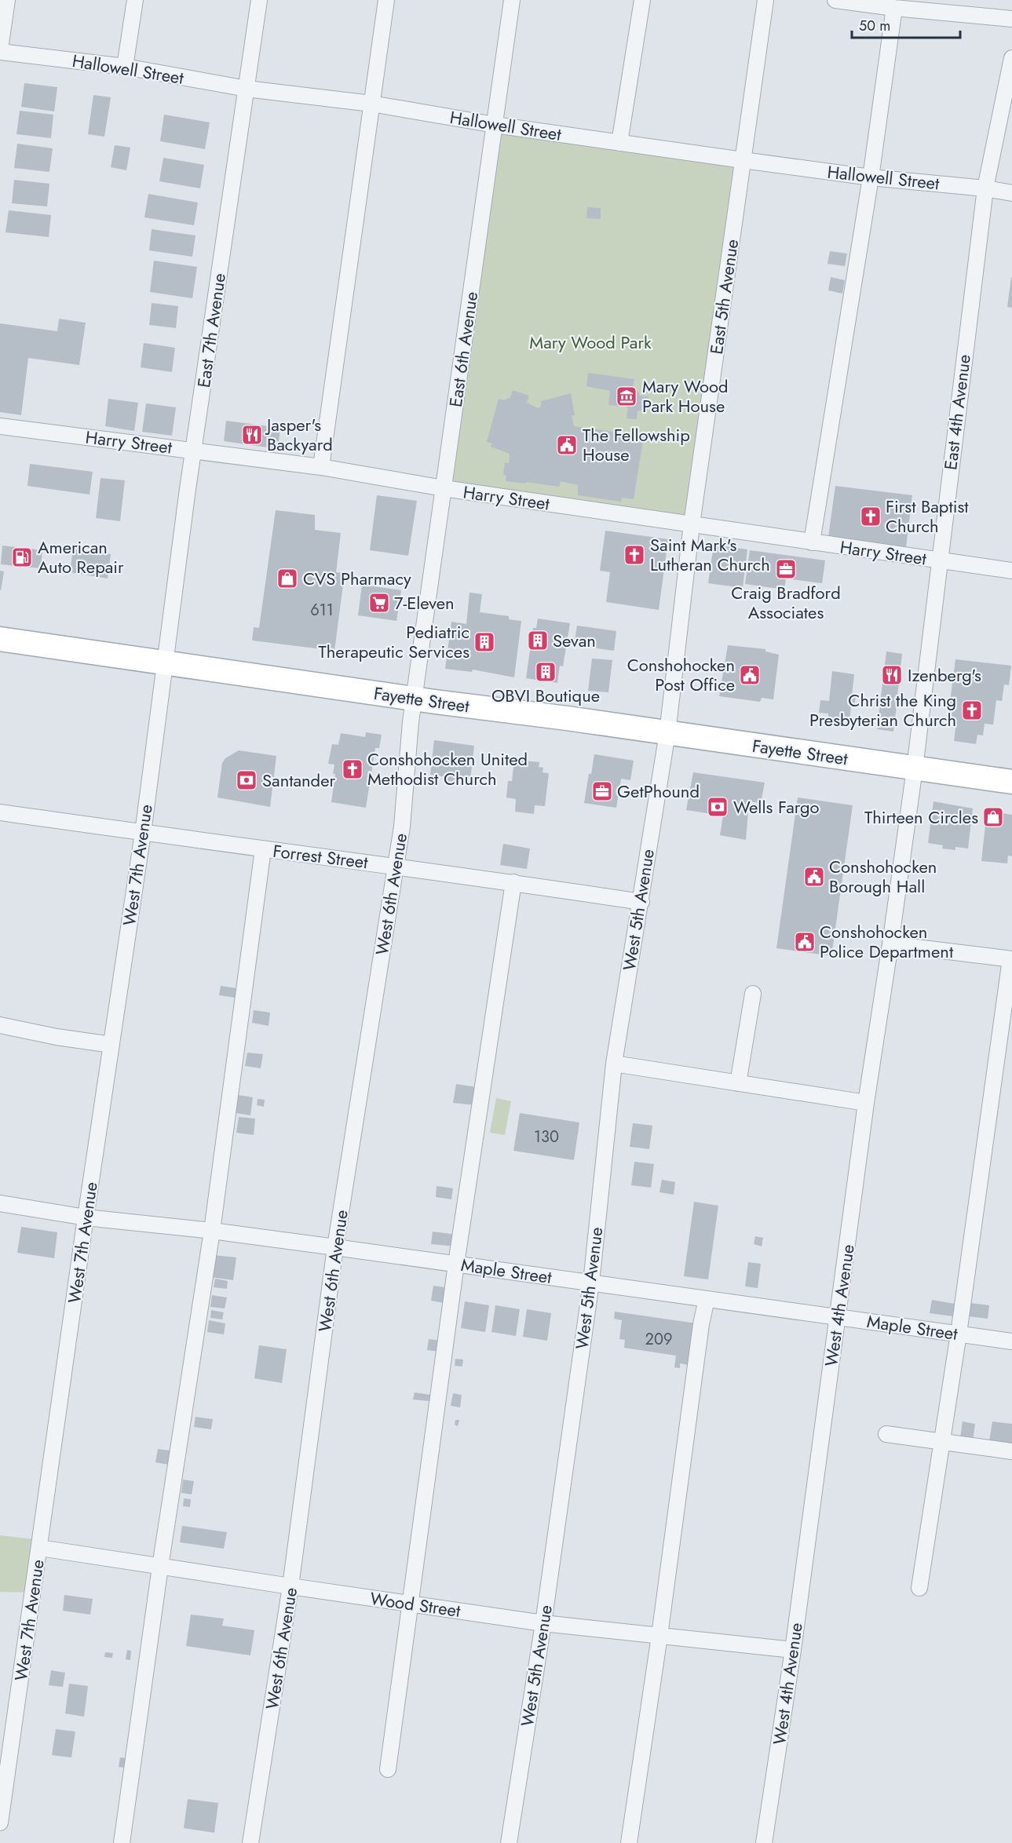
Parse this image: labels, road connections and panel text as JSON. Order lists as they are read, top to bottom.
{
  "streets": {
    "main road": ["Fayette Street"],
    "street": [
      "Hallowell Street",
      "East 5th Avenue",
      "East 7th Avenue",
      "East 6th Avenue",
      "East 4th Avenue",
      "Harry Street",
      "Forrest Street",
      "West 7th Avenue",
      "West 6th Avenue",
      "West 5th Avenue",
      "Maple Street",
      "West 4th Avenue",
      "Wood Street"
    ]
  },
  "crossings": [
    ["Hallowell Street", "East 5th Avenue"],
    ["Hallowell Street", "East 7th Avenue"],
    ["Hallowell Street", "East 6th Avenue"],
    ["Hallowell Street", "East 4th Avenue"],
    ["East 5th Avenue", "Harry Street"],
    ["East 5th Avenue", "Fayette Street"],
    ["East 5th Avenue", "West 5th Avenue"],
    ["East 7th Avenue", "Harry Street"],
    ["East 7th Avenue", "Fayette Street"],
    ["East 7th Avenue", "West 7th Avenue"],
    ["East 6th Avenue", "Harry Street"],
    ["East 6th Avenue", "Fayette Street"],
    ["East 6th Avenue", "West 6th Avenue"],
    ["East 4th Avenue", "Harry Street"],
    ["East 4th Avenue", "Fayette Street"],
    ["East 4th Avenue", "West 4th Avenue"],
    ["Fayette Street", "West 7th Avenue"],
    ["Fayette Street", "West 6th Avenue"],
    ["Fayette Street", "West 5th Avenue"],
    ["Fayette Street", "West 4th Avenue"],
    ["Forrest Street", "West 7th Avenue"],
    ["Forrest Street", "West 6th Avenue"],
    ["Forrest Street", "West 5th Avenue"],
    ["West 7th Avenue", "Maple Street"],
    ["West 7th Avenue", "Wood Street"],
    ["West 6th Avenue", "Maple Street"],
    ["West 6th Avenue", "Wood Street"],
    ["West 5th Avenue", "Maple Street"],
    ["West 5th Avenue", "Wood Street"],
    ["Maple Street", "West 4th Avenue"],
    ["West 4th Avenue", "Wood Street"]
  ],
  "parks": ["Mary Wood Park"],
  "places": {
    "museum": ["Mary Wood Park House"],
    "restaurant": ["Jasper's Backyard", "Izenberg's"],
    "public building": [
      "The Fellowship House",
      "Conshohocken Post Office",
      "Conshohocken Borough Hall",
      "Conshohocken Police Department"
    ],
    "church": [
      "First Baptist Church",
      "Saint Mark's Lutheran Church",
      "Christ the King Presbyterian Church",
      "Conshohocken United Methodist Church"
    ],
    "fuel station": ["American Auto Repair"],
    "office": ["Craig Bradford Associates", "GetPhound"],
    "shop": ["CVS Pharmacy", "Thirteen Circles"],
    "supermarket": ["7-Eleven"],
    "building": ["Sevan", "Pediatric Therapeutic Services", "OBVI Boutique"],
    "bank": ["Santander", "Wells Fargo"]
  },
  "house_numbers": ["611", "130", "209"],
  "scale_bar": "50 m"
}
